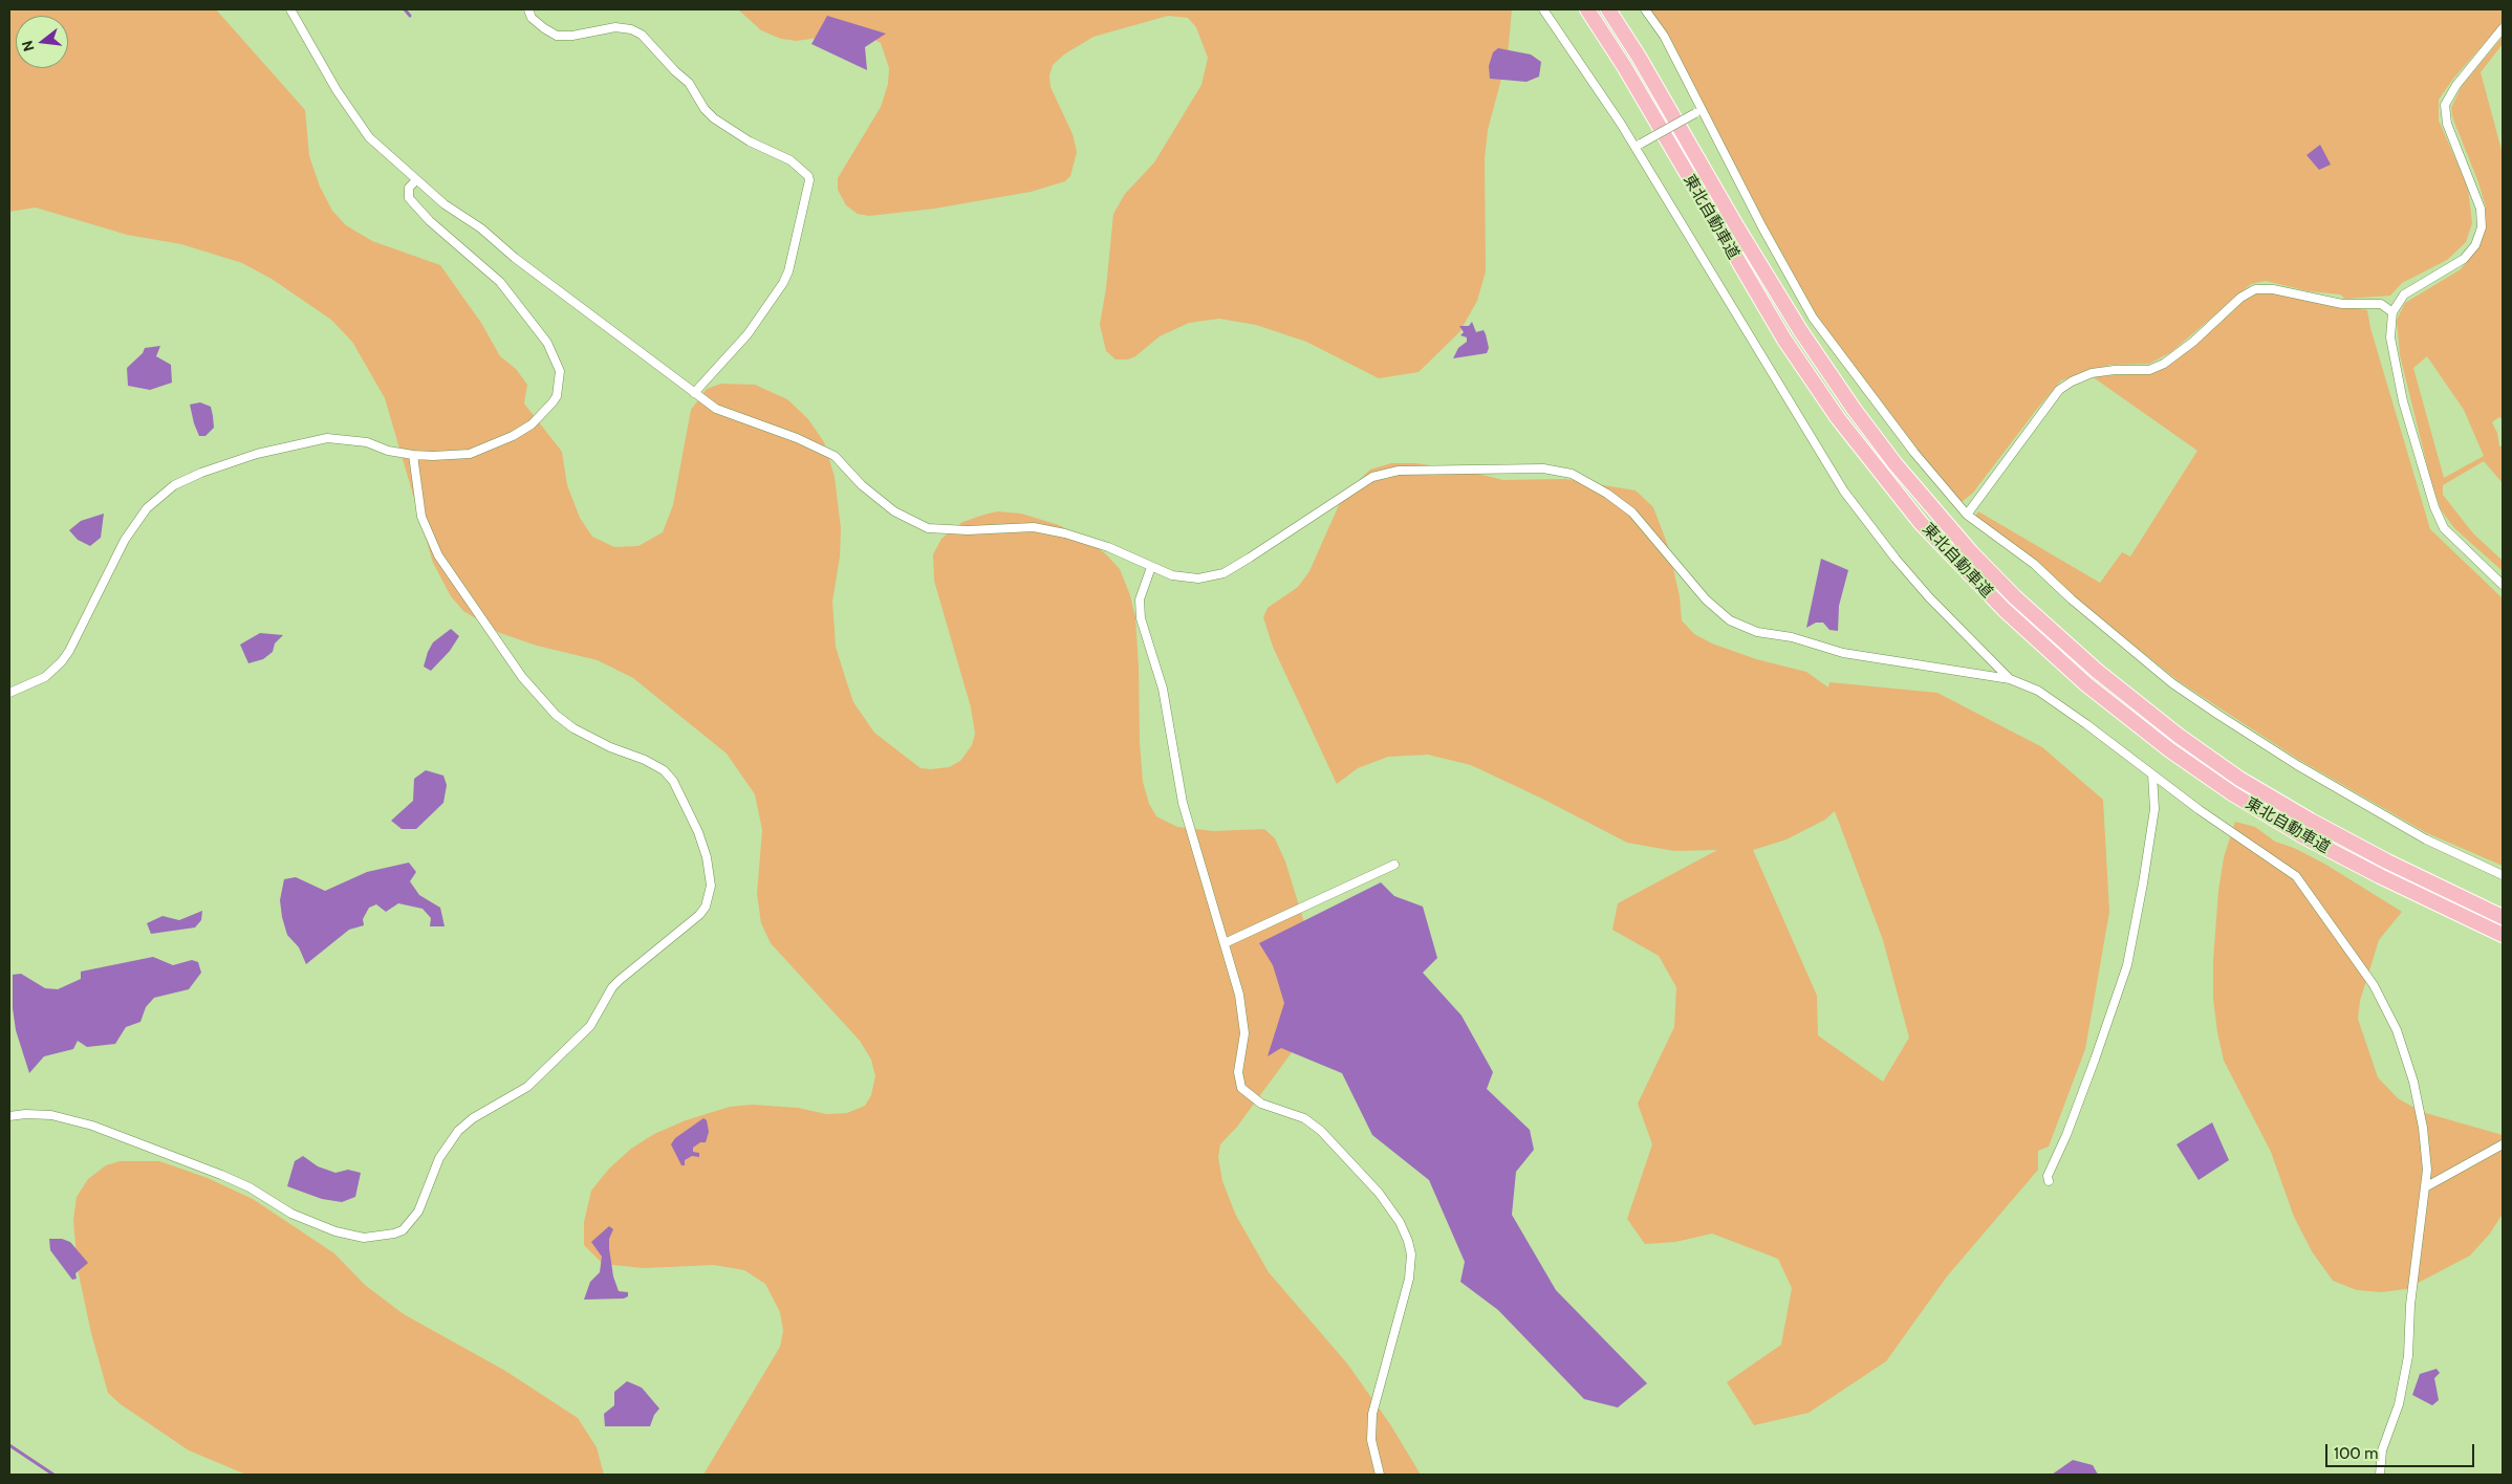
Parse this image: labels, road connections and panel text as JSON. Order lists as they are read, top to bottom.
{
  "streets": {
    "highway": ["東北自動車道"]
  },
  "scale_bar": "100 m",
  "north": "left"
}
